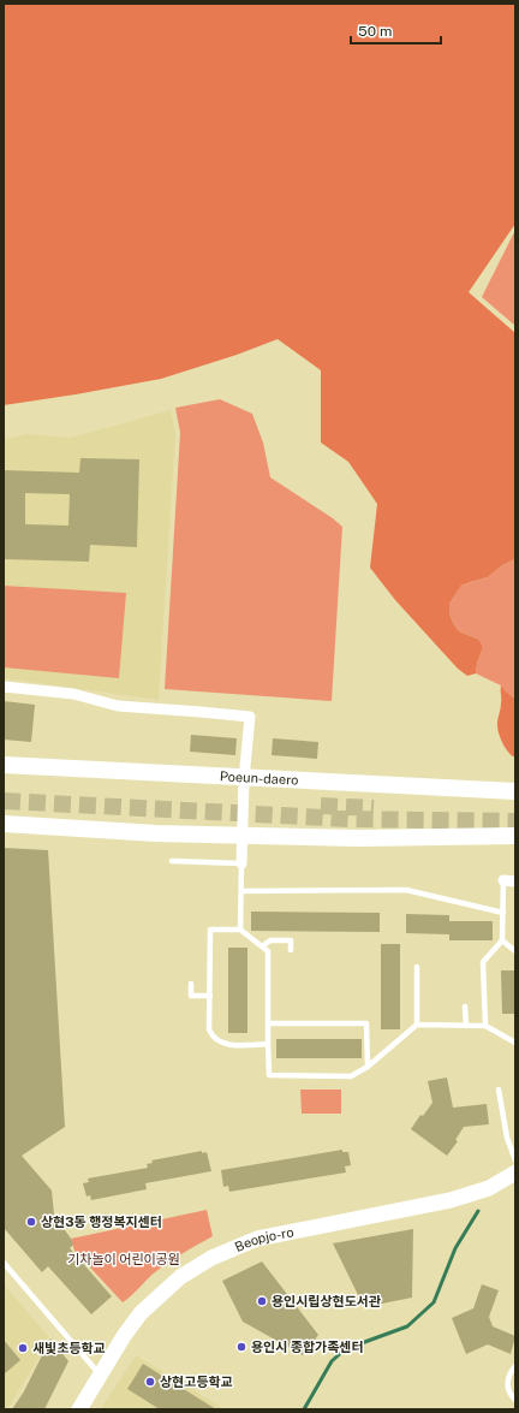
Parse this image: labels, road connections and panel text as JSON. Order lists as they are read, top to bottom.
{
  "streets": {
    "main road": ["Poeun-daero"],
    "street": ["Beopjo-ro"]
  },
  "parks": ["기차놀이 어린이공원"],
  "places": [
    "상현3동 행정복지센터",
    "용인시립상현도서관",
    "용인시 종합가족센터",
    "새빛초등학교",
    "상현고등학교"
  ],
  "scale_bar": "50 m"
}
